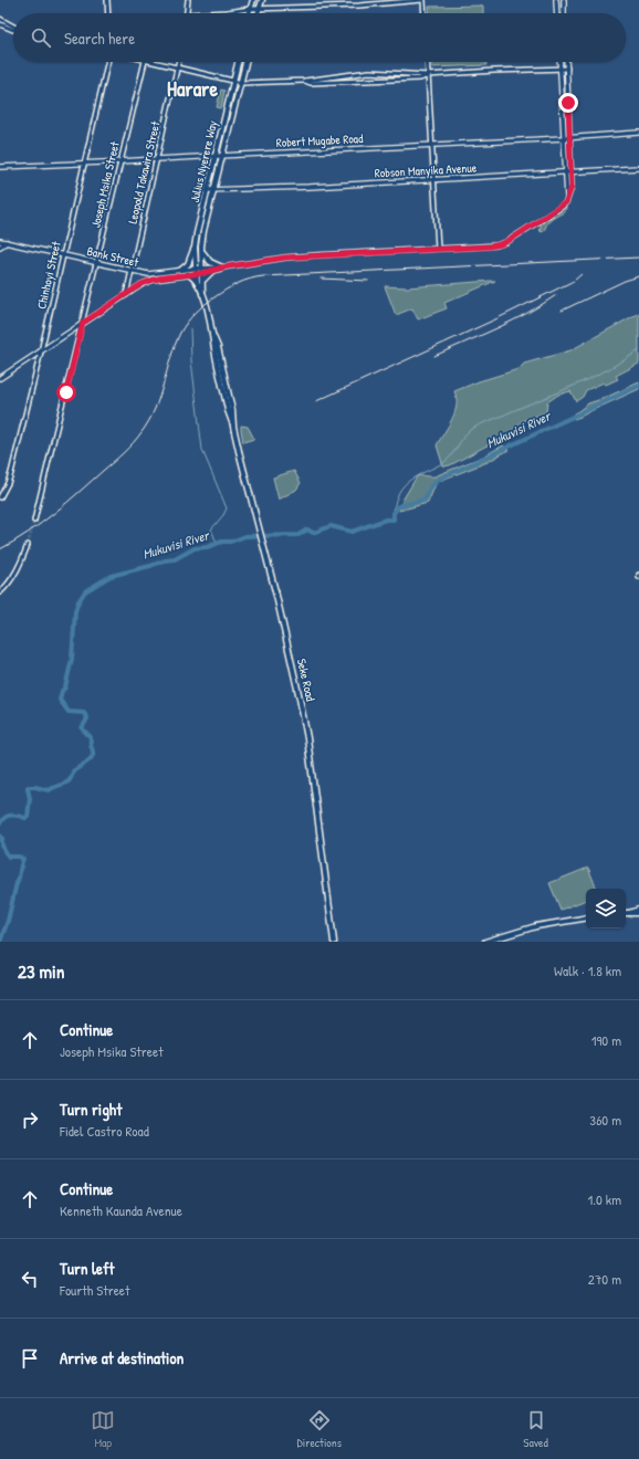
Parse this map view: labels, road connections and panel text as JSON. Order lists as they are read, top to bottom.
{
  "streets": {
    "main road": [
      "Robert Mugabe Road",
      "Julius Nyerere Way",
      "Robson Manyika Avenue",
      "Bank Street",
      "Seke Road"
    ],
    "street": ["Leopold Takawira Street", "Joseph Msika Street", "Chinhoyi Street"]
  },
  "crossings": [
    ["Robert Mugabe Road", "Julius Nyerere Way"],
    ["Robert Mugabe Road", "Leopold Takawira Street"],
    ["Robert Mugabe Road", "Joseph Msika Street"],
    ["Robert Mugabe Road", "Chinhoyi Street"],
    ["Julius Nyerere Way", "Robson Manyika Avenue"],
    ["Julius Nyerere Way", "Bank Street"],
    ["Julius Nyerere Way", "Seke Road"],
    ["Leopold Takawira Street", "Bank Street"],
    ["Joseph Msika Street", "Bank Street"],
    ["Bank Street", "Chinhoyi Street"]
  ],
  "districts": ["Harare"],
  "water": ["Mukuvisi River"],
  "page": {
    "search": "Search here",
    "heading": ["23 min", "Walk · 1.8 km"],
    "list": [
      ["Continue", "Joseph Msika Street", "190 m"],
      ["Turn right", "Fidel Castro Road", "360 m"],
      ["Continue", "Kenneth Kaunda Avenue", "1.0 km"],
      ["Turn left", "Fourth Street", "270 m"],
      "Arrive at destination"
    ],
    "nav": ["Map", "Directions", "Saved"]
  }
}
